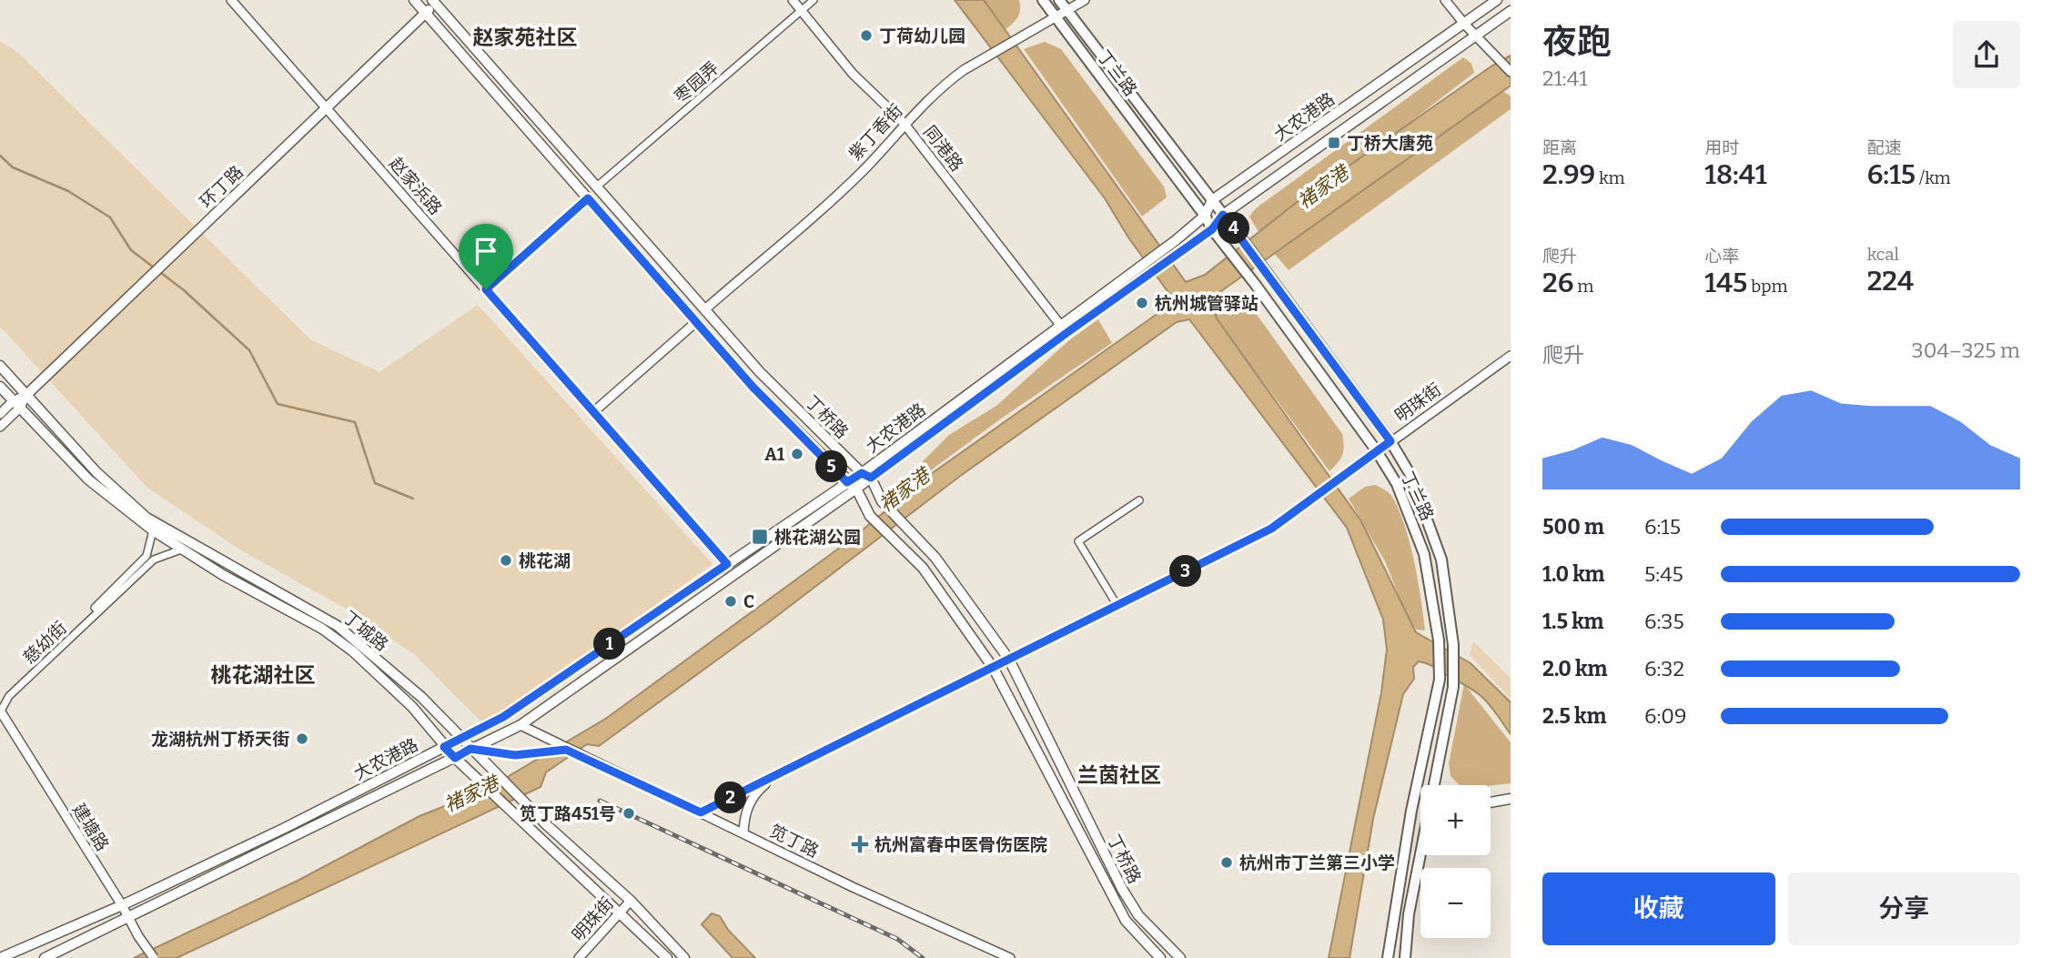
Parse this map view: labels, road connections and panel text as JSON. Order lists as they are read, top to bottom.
{
  "streets": {
    "main road": [
      "丁兰路",
      "大农港路",
      "环丁路",
      "丁桥路",
      "丁城路"
    ],
    "street": [
      "枣园弄",
      "紫丁香街",
      "同港路",
      "赵家浜路",
      "明珠街",
      "慈幼街",
      "建塘路",
      "笕丁路"
    ]
  },
  "crossings": [
    ["丁兰路", "大农港路"],
    ["丁兰路", "紫丁香街"],
    ["丁兰路", "明珠街"],
    ["枣园弄", "同港路"],
    ["枣园弄", "丁桥路"],
    ["大农港路", "同港路"],
    ["大农港路", "赵家浜路"],
    ["大农港路", "丁桥路"],
    ["大农港路", "丁城路"],
    ["大农港路", "建塘路"],
    ["大农港路", "笕丁路"],
    ["紫丁香街", "同港路"],
    ["紫丁香街", "丁桥路"],
    ["赵家浜路", "环丁路"],
    ["环丁路", "丁桥路"],
    ["环丁路", "丁城路"],
    ["明珠街", "丁桥路"],
    ["明珠街", "丁城路"],
    ["明珠街", "笕丁路"],
    ["丁城路", "慈幼街"],
    ["慈幼街", "建塘路"]
  ],
  "districts": ["赵家苑社区", "桃花湖社区", "兰茵社区"],
  "water": ["褚家港"],
  "places": {
    "other": [
      "丁荷幼儿园",
      "杭州城管驿站",
      "A1",
      "桃花湖",
      "C",
      "龙湖杭州丁桥天街",
      "笕丁路451号",
      "杭州市丁兰第三小学"
    ],
    "transit": ["丁桥大唐苑", "桃花湖公园"],
    "health": ["杭州富春中医骨伤医院"]
  },
  "page": {
    "heading": ["夜跑", "21:41"],
    "stats": [
      ["距离", "2.99 km"],
      ["用时", "18:41"],
      ["配速", "6:15 /km"],
      ["爬升", "26 m"],
      ["心率", "145 bpm"],
      ["kcal", "224"]
    ],
    "pins": [
      "4",
      "5",
      "3",
      "1",
      "2"
    ],
    "chart": ["爬升", "304–325 m"],
    "list": [
      {
        "name": "500 m",
        "note": "6:15"
      },
      {
        "name": "1.0 km",
        "note": "5:45"
      },
      {
        "name": "1.5 km",
        "note": "6:35"
      },
      {
        "name": "2.0 km",
        "note": "6:32"
      },
      {
        "name": "2.5 km",
        "note": "6:09"
      }
    ],
    "map_buttons": ["+", "−"],
    "buttons": ["收藏", "分享"]
  }
}
